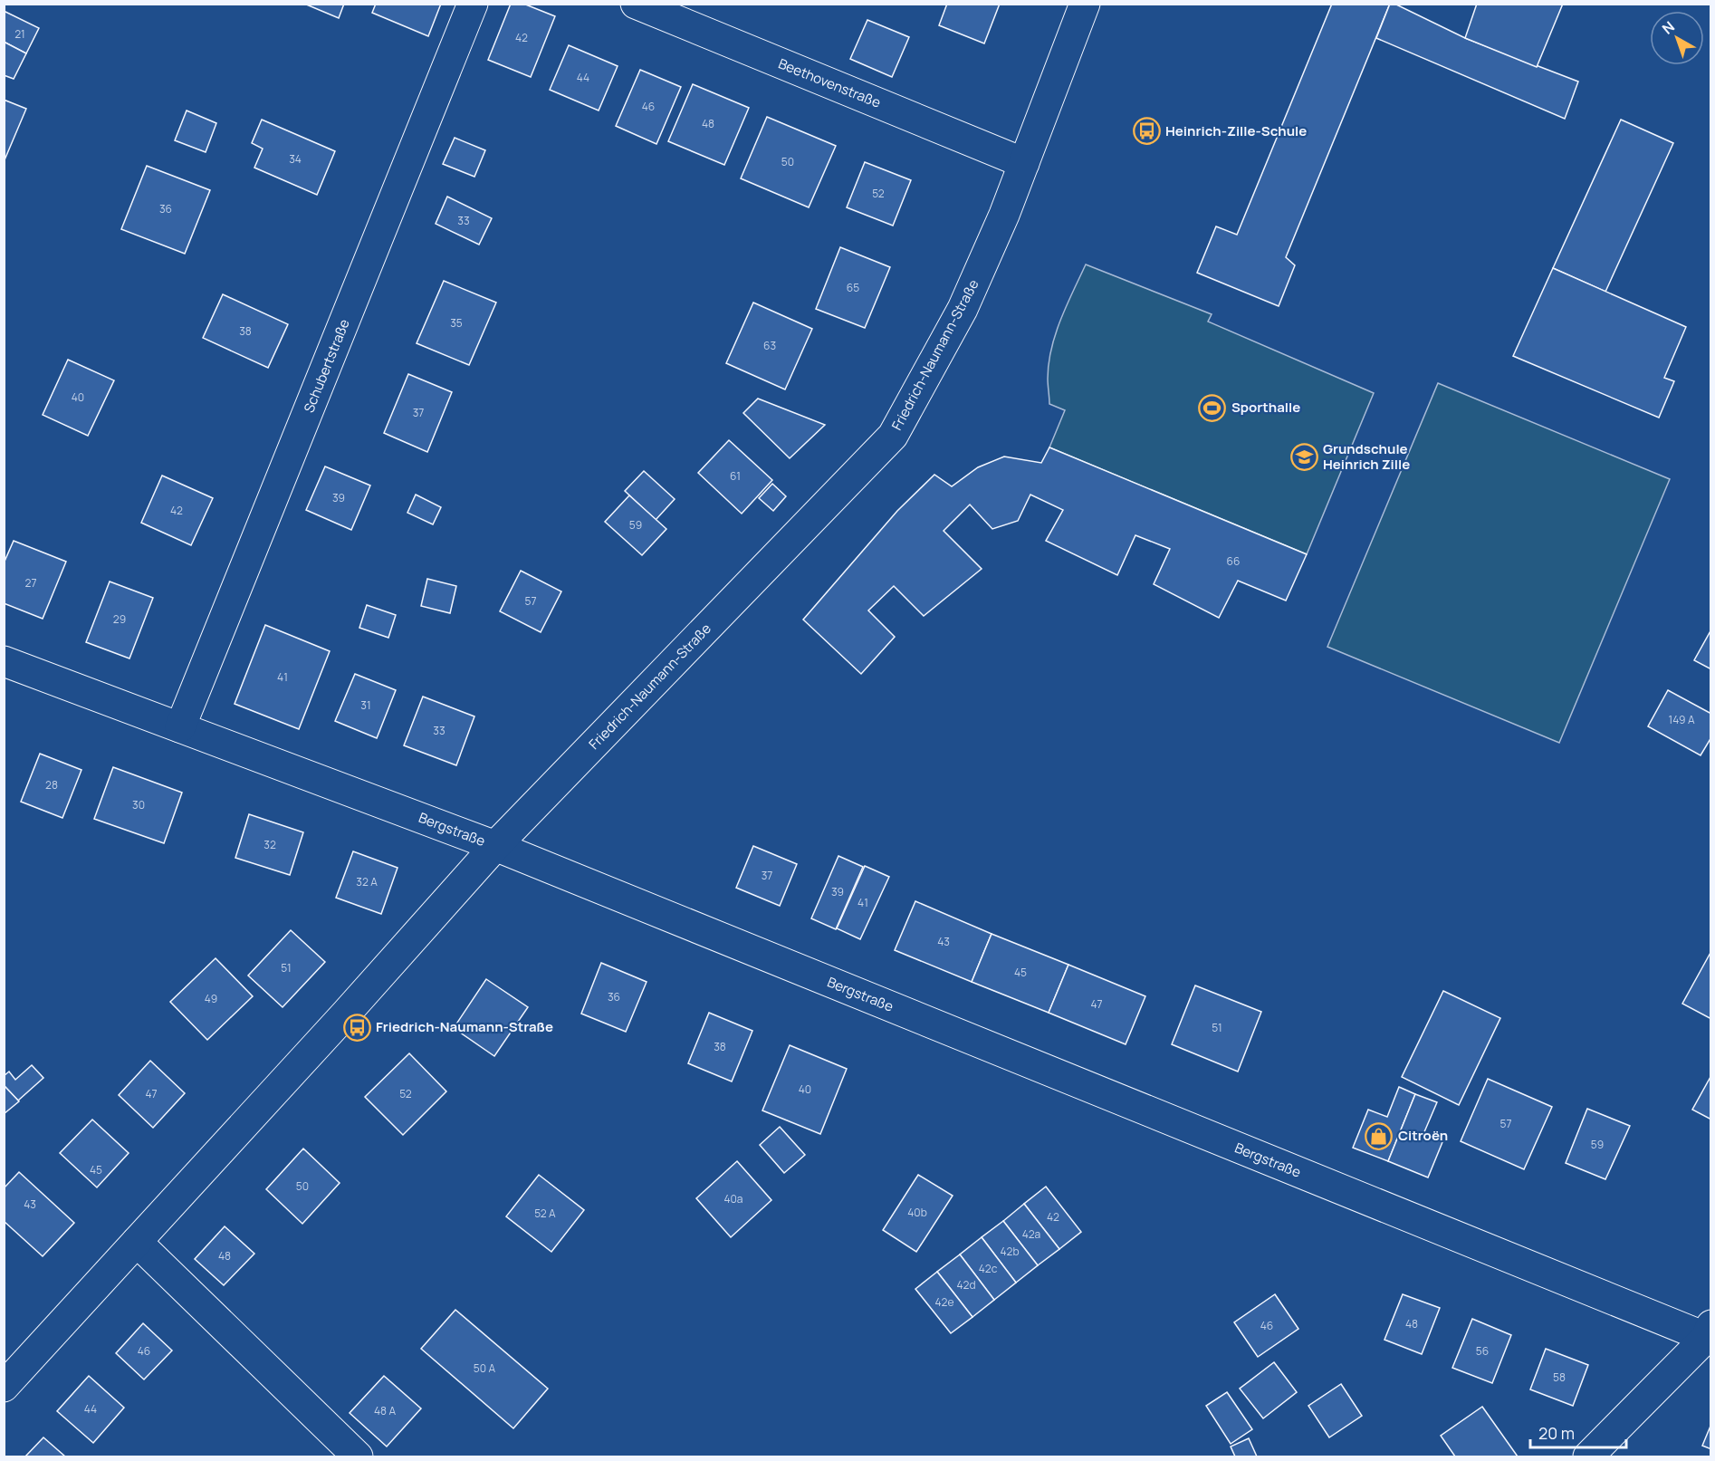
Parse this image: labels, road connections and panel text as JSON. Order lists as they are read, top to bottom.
{
  "streets": {
    "street": [
      "Beethovenstraße",
      "Friedrich-Naumann-Straße",
      "Schubertstraße",
      "Bergstraße"
    ]
  },
  "crossings": [
    ["Beethovenstraße", "Friedrich-Naumann-Straße"],
    ["Friedrich-Naumann-Straße", "Bergstraße"],
    ["Schubertstraße", "Bergstraße"]
  ],
  "places": {
    "bus stop": ["Heinrich-Zille-Schule", "Friedrich-Naumann-Straße"],
    "sports": ["Sporthalle"],
    "school or university": ["Grundschule Heinrich Zille"],
    "shop": ["Citroën"]
  },
  "house_numbers": [
    "21",
    "42",
    "44",
    "46",
    "48",
    "34",
    "50",
    "52",
    "36",
    "33",
    "65",
    "35",
    "38",
    "63",
    "40",
    "37",
    "61",
    "39",
    "42",
    "59",
    "66",
    "27",
    "57",
    "29",
    "41",
    "31",
    "149 A",
    "33",
    "28",
    "30",
    "32",
    "37",
    "32 A",
    "39",
    "41",
    "43",
    "51",
    "45",
    "36",
    "49",
    "47",
    "51",
    "38",
    "40",
    "47",
    "52",
    "57",
    "59",
    "45",
    "50",
    "40a",
    "43",
    "40b",
    "52 A",
    "42",
    "42a",
    "42b",
    "48",
    "42c",
    "42d",
    "42e",
    "48",
    "46",
    "46",
    "56",
    "50 A",
    "58",
    "44",
    "48 A"
  ],
  "scale_bar": "20 m",
  "north": "top left"
}
